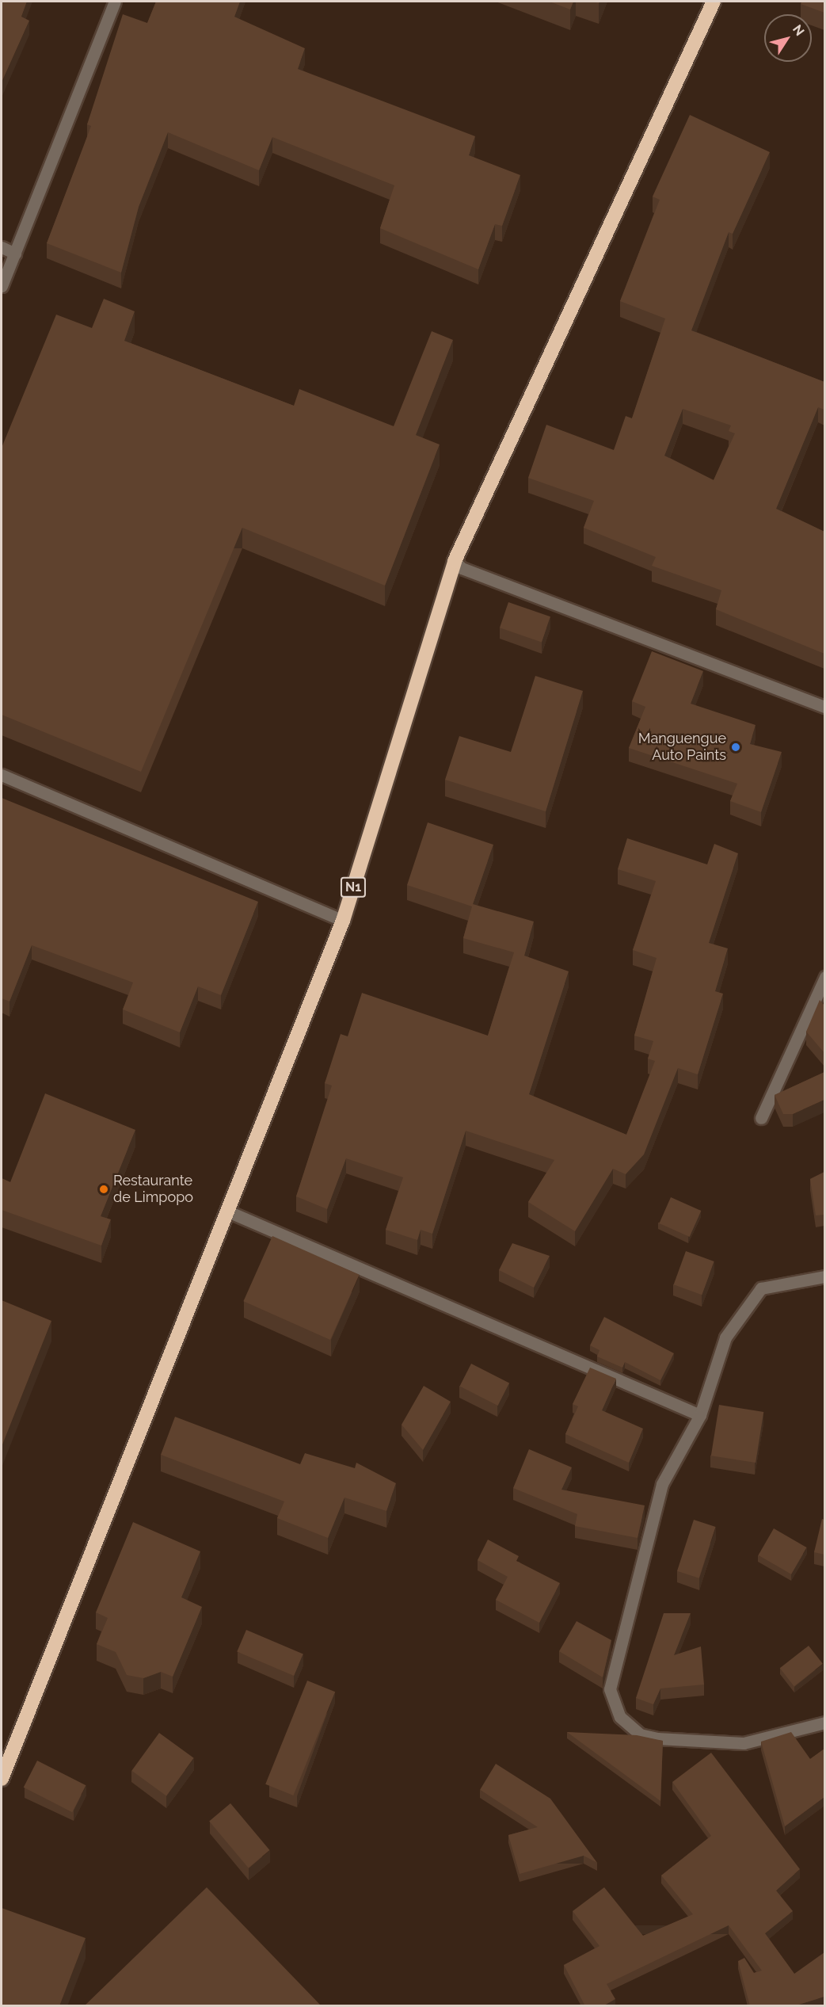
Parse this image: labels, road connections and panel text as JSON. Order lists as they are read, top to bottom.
{
  "streets": {
    "highway": ["N1"]
  },
  "places": ["Manguengue Auto Paints", "Restaurante de Limpopo"],
  "north": "top right"
}
